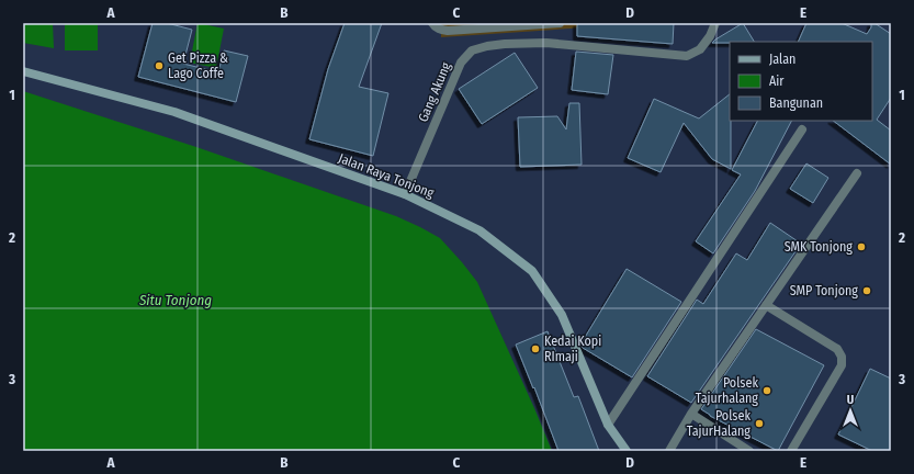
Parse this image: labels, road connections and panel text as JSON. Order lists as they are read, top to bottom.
{
  "streets": {
    "main road": ["Jalan Raya Tonjong"],
    "street": ["Gang Akung"]
  },
  "crossings": [
    ["Gang Akung", "Jalan Raya Tonjong"]
  ],
  "water": ["Situ Tonjong"],
  "places": [
    "Get Pizza & Lago Coffe",
    "SMK Tonjong",
    "SMP Tonjong",
    "Kedai Kopi RImaji",
    "Polsek Tajurhalang",
    "Polsek TajurHalang"
  ],
  "legend": ["Jalan", "Air", "Bangunan"],
  "north": "top",
  "grid": {
    "columns": [
      "A",
      "B",
      "C",
      "D",
      "E"
    ],
    "rows": ["1", "2", "3"]
  }
}
